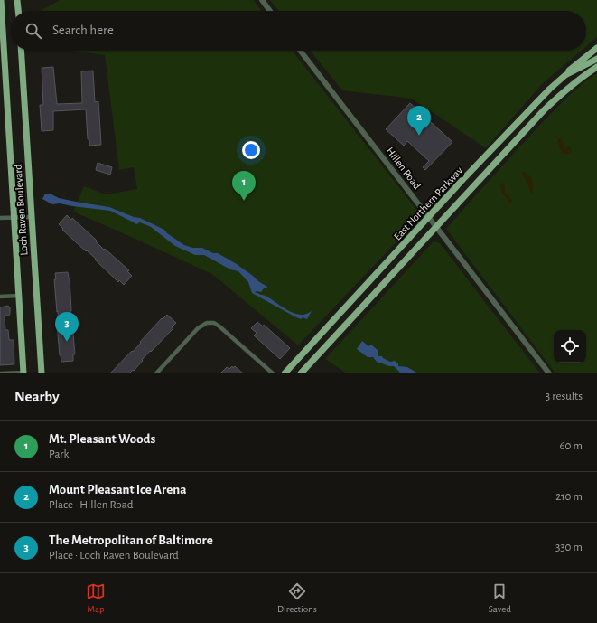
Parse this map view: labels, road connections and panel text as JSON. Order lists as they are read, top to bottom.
{
  "streets": {
    "main road": ["East Northern Parkway", "Loch Raven Boulevard"],
    "street": ["Hillen Road"]
  },
  "crossings": [
    ["Hillen Road", "East Northern Parkway"]
  ],
  "page": {
    "search": "Search here",
    "pins": ["2", "1", "3"],
    "heading": ["Nearby", "3 results"],
    "list": [
      {
        "mark": "1",
        "name": "Mt. Pleasant Woods",
        "note": "Park",
        "value": "60 m"
      },
      {
        "mark": "2",
        "name": "Mount Pleasant Ice Arena",
        "note": "Place · Hillen Road",
        "value": "210 m"
      },
      {
        "mark": "3",
        "name": "The Metropolitan of Baltimore",
        "note": "Place · Loch Raven Boulevard",
        "value": "330 m"
      }
    ],
    "nav": ["Map", "Directions", "Saved"]
  }
}
